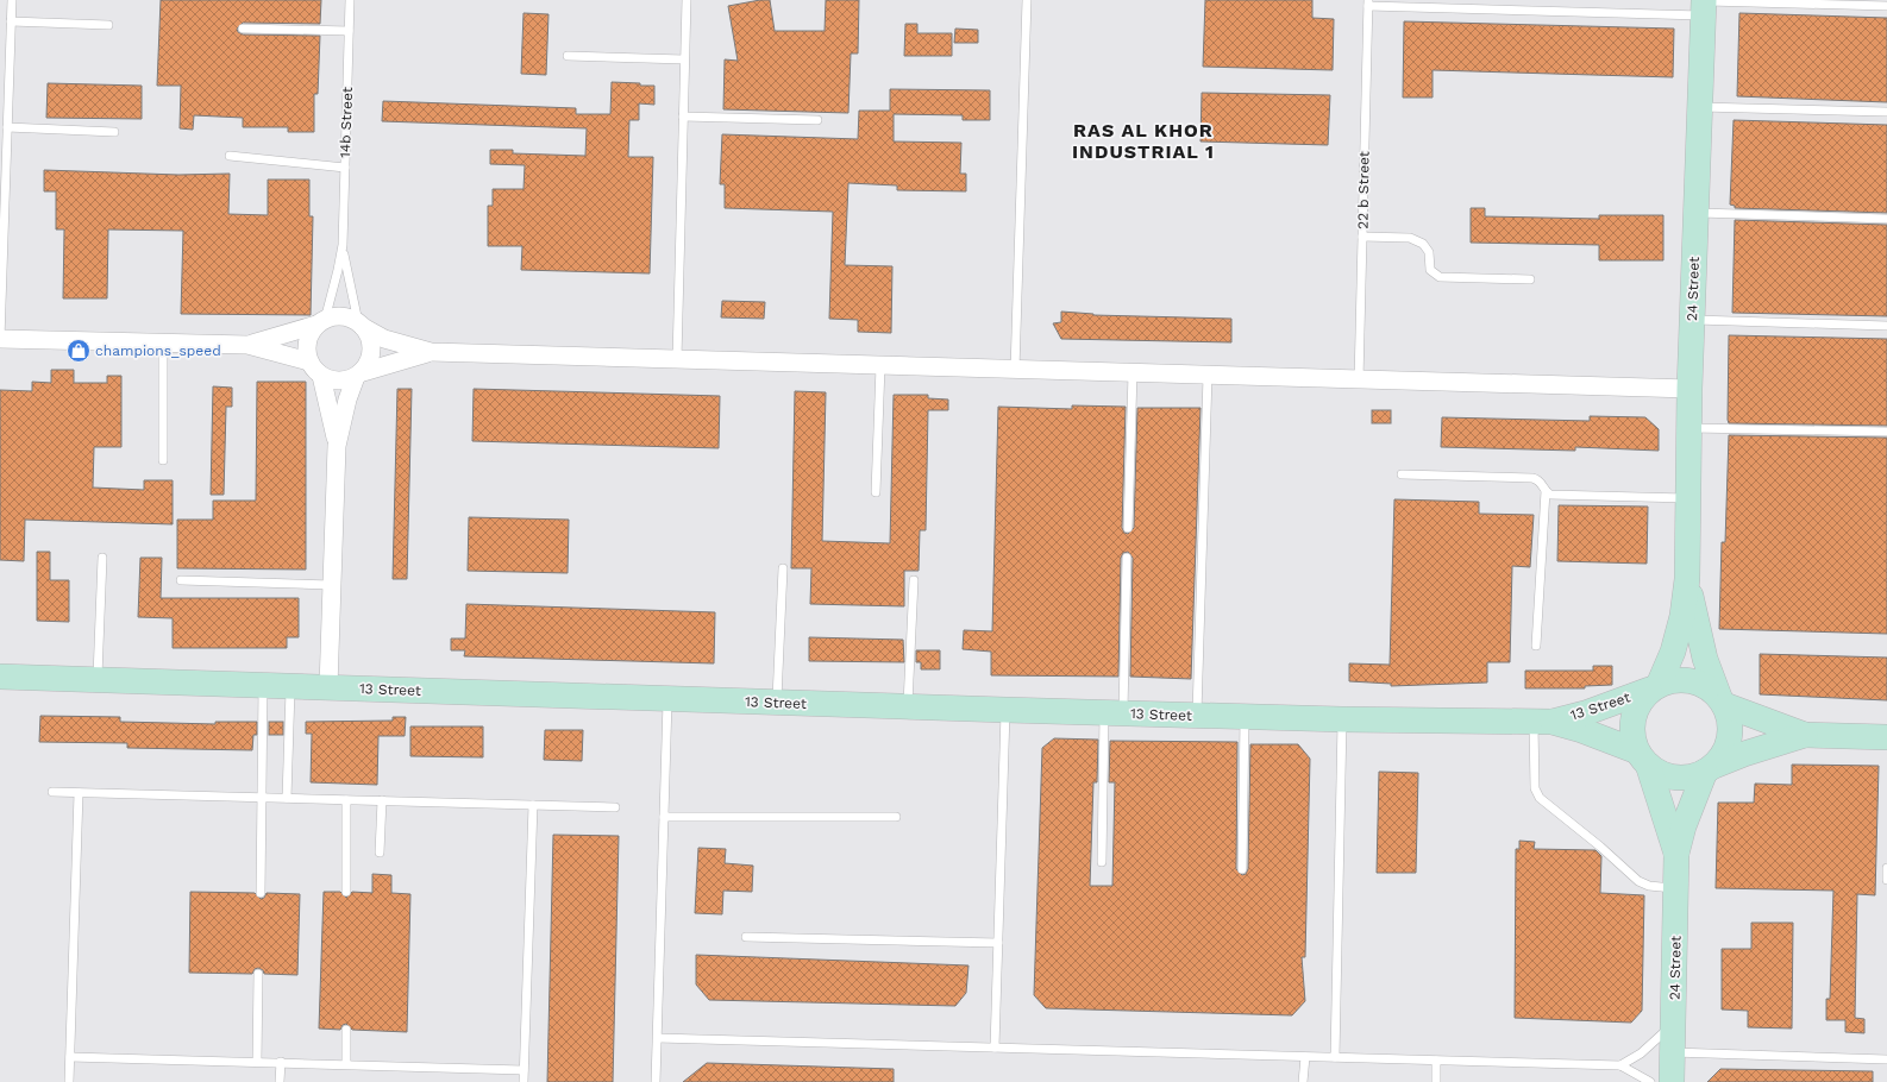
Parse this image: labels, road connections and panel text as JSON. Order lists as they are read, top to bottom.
{
  "streets": {
    "street": ["24 Street", "13 Street"],
    "lane": ["14b Street", "22 b Street"]
  },
  "crossings": [
    ["24 Street", "13 Street"]
  ],
  "districts": ["RAS AL KHOR INDUSTRIAL 1"],
  "places": {
    "shop": ["champions_speed"]
  }
}
